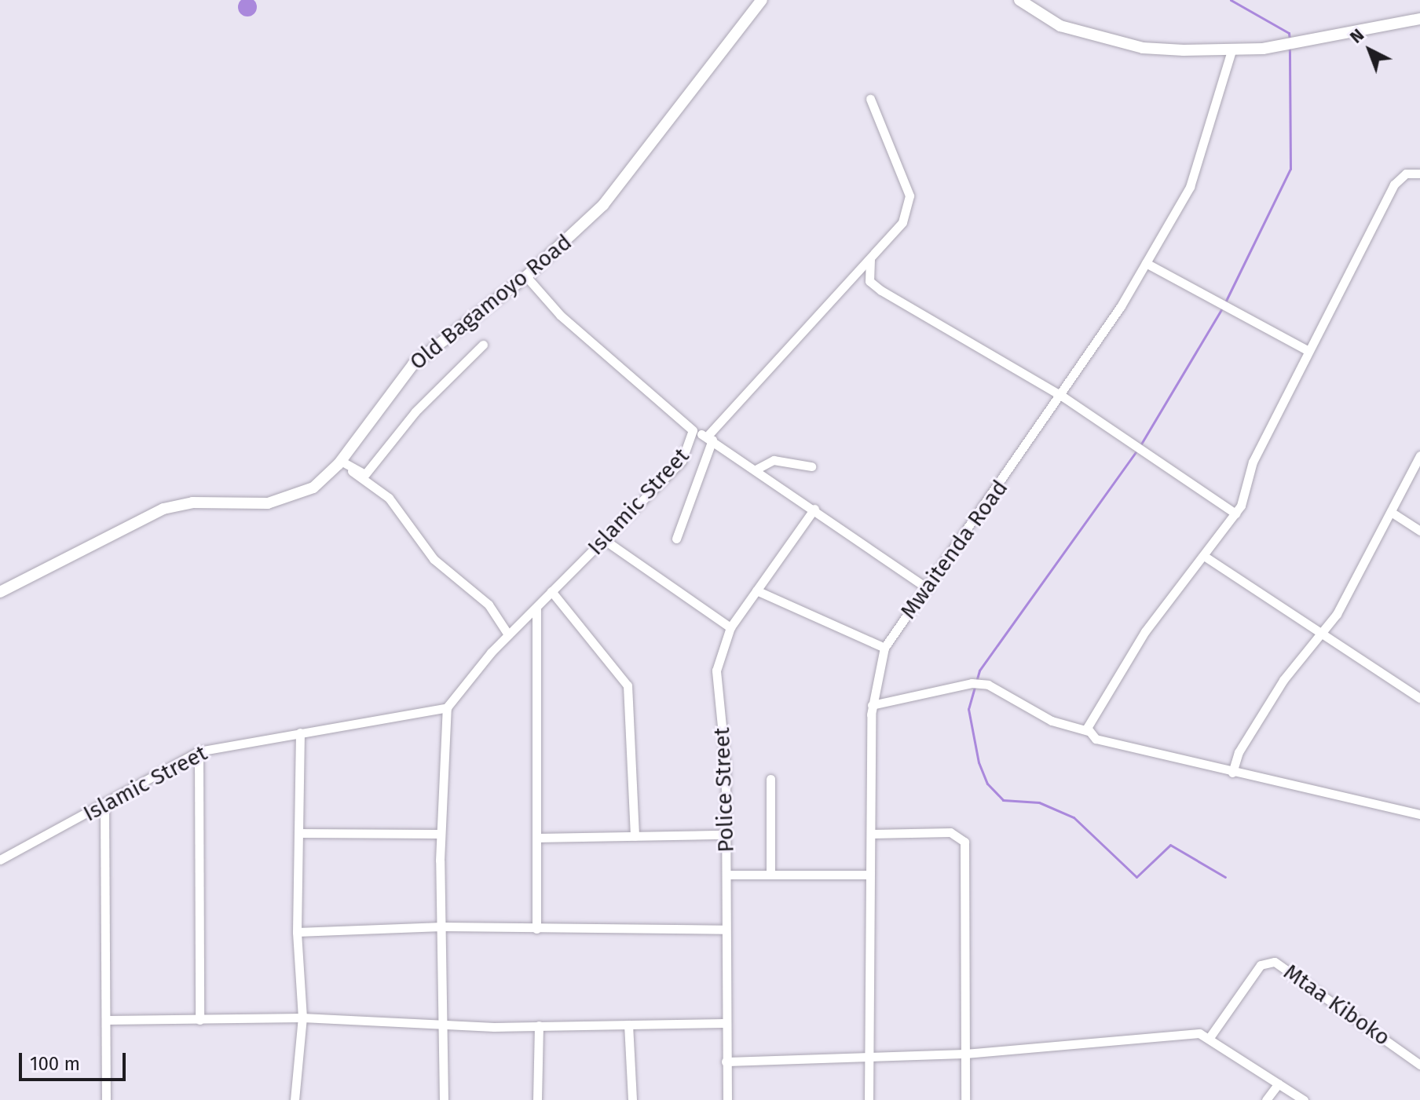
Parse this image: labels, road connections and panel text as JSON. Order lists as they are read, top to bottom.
{
  "streets": {
    "street": [
      "Old Bagamoyo Road",
      "Islamic Street",
      "Mwaitenda Road",
      "Police Street",
      "Mtaa Kiboko"
    ]
  },
  "crossings": [
    ["Old Bagamoyo Road", "Islamic Street"]
  ],
  "scale_bar": "100 m",
  "north": "top left"
}
